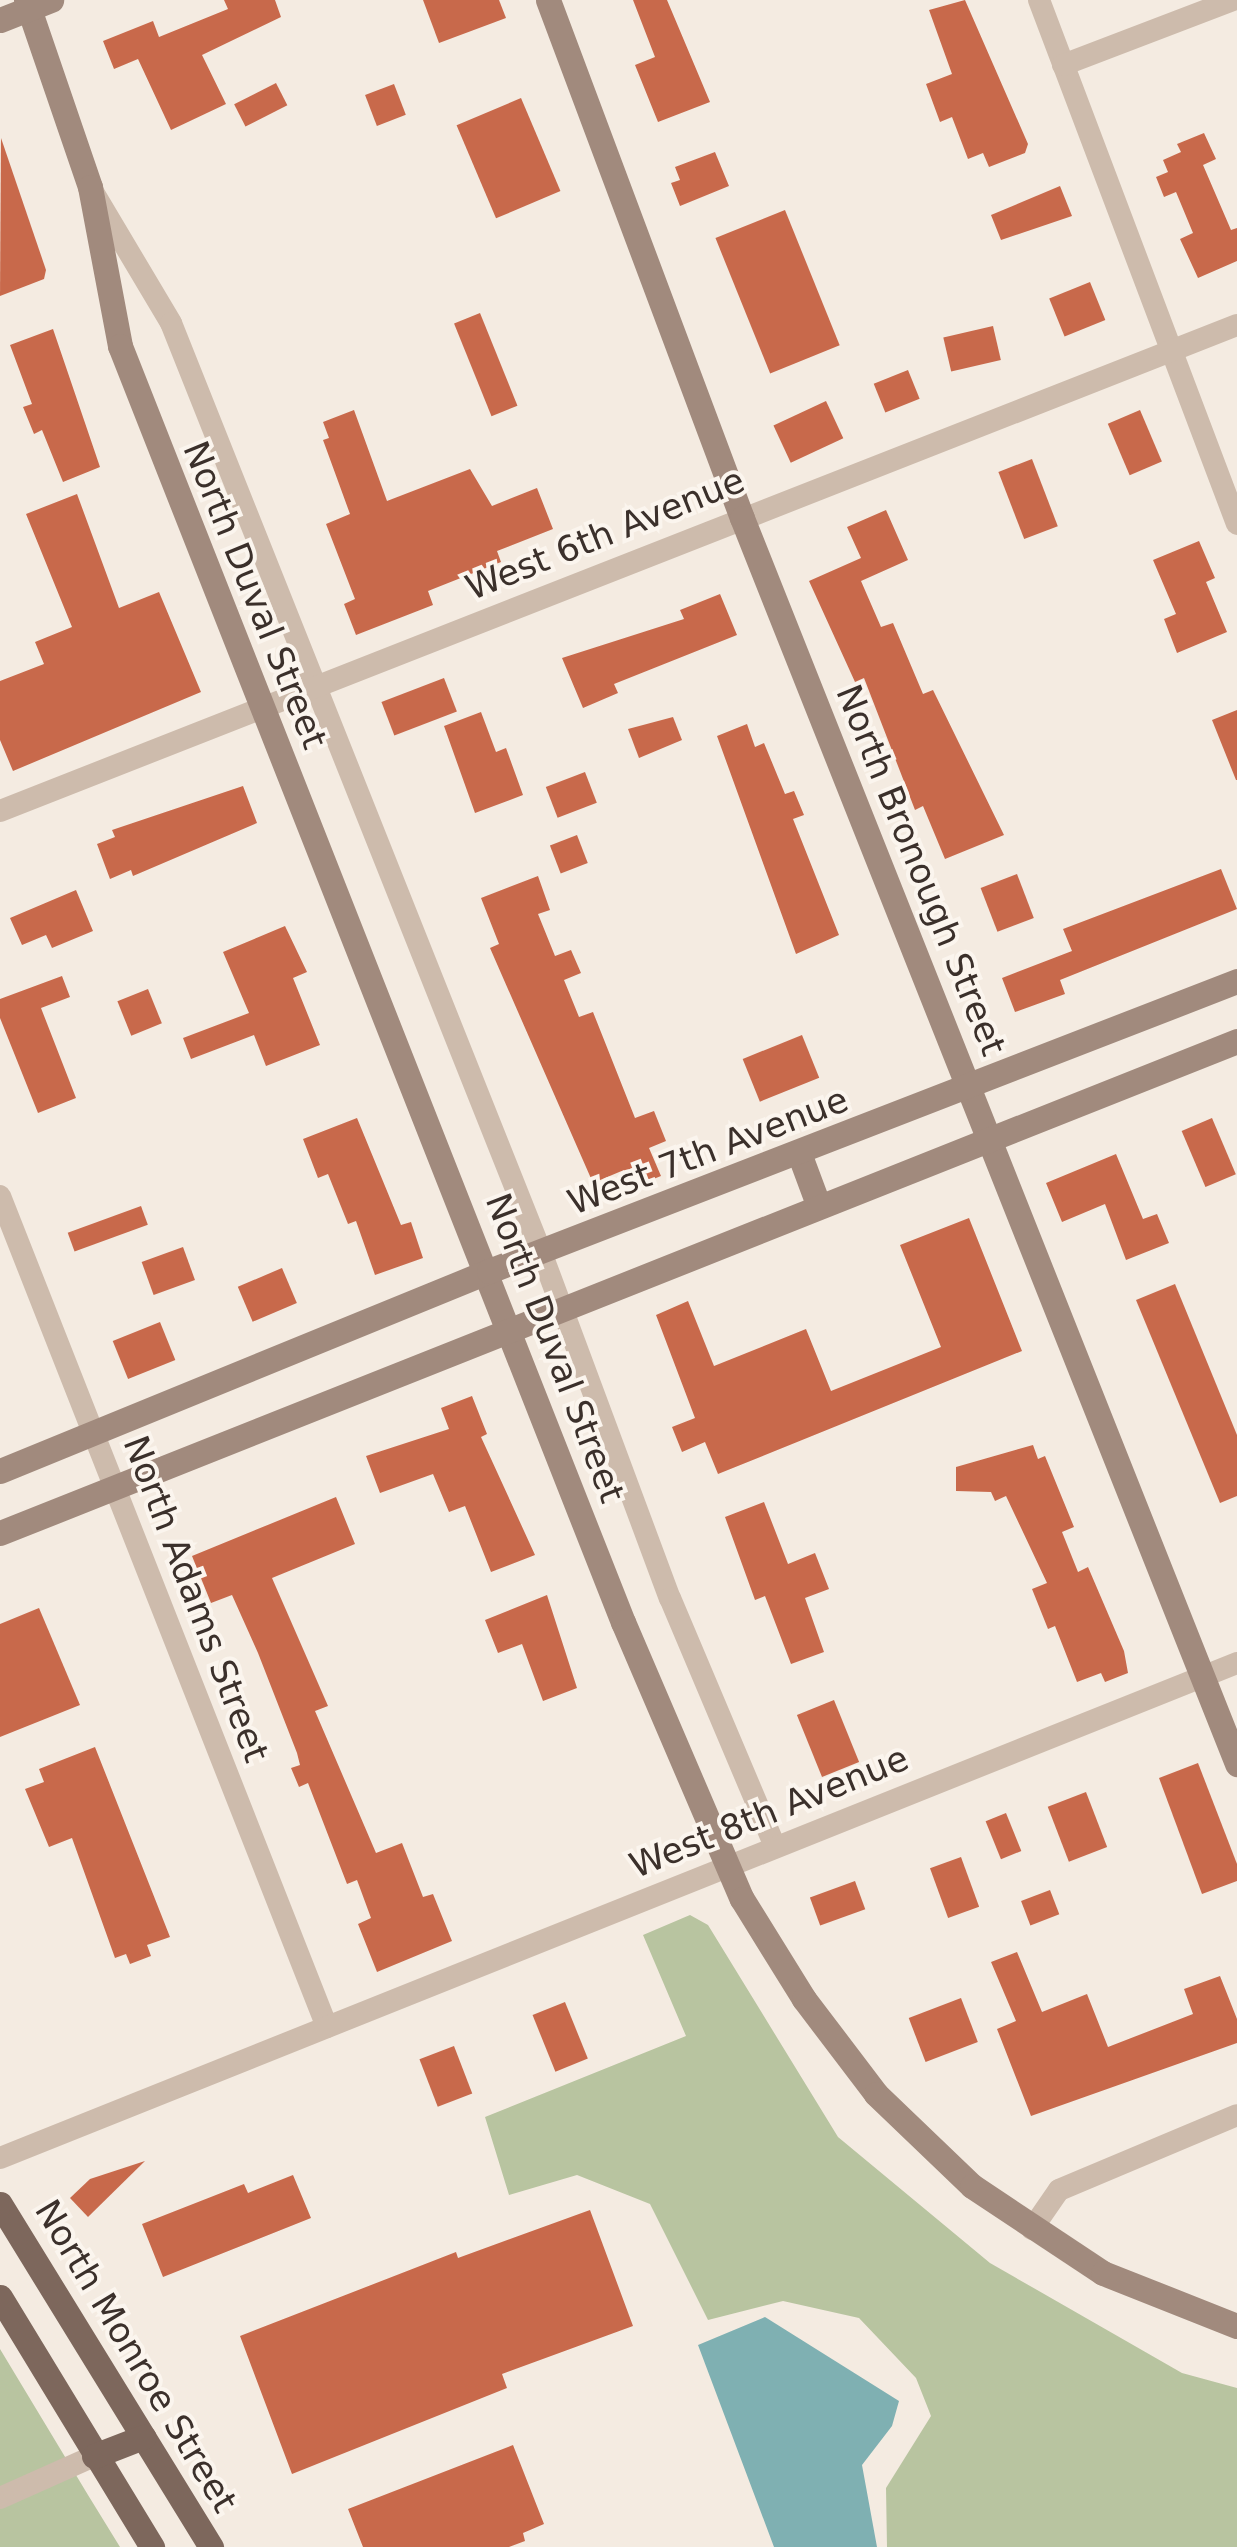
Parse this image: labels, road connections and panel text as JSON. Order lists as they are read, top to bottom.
{
  "streets": {
    "main road": [
      "North Duval Street",
      "North Bronough Street",
      "West 7th Avenue",
      "North Monroe Street"
    ],
    "street": ["West 6th Avenue", "North Adams Street", "West 8th Avenue"]
  },
  "crossings": [
    ["West 6th Avenue", "North Duval Street"],
    ["West 6th Avenue", "North Bronough Street"],
    ["North Duval Street", "West 7th Avenue"],
    ["North Duval Street", "West 8th Avenue"],
    ["North Bronough Street", "West 7th Avenue"],
    ["North Bronough Street", "West 8th Avenue"],
    ["West 7th Avenue", "North Adams Street"],
    ["North Adams Street", "West 8th Avenue"]
  ]
}
